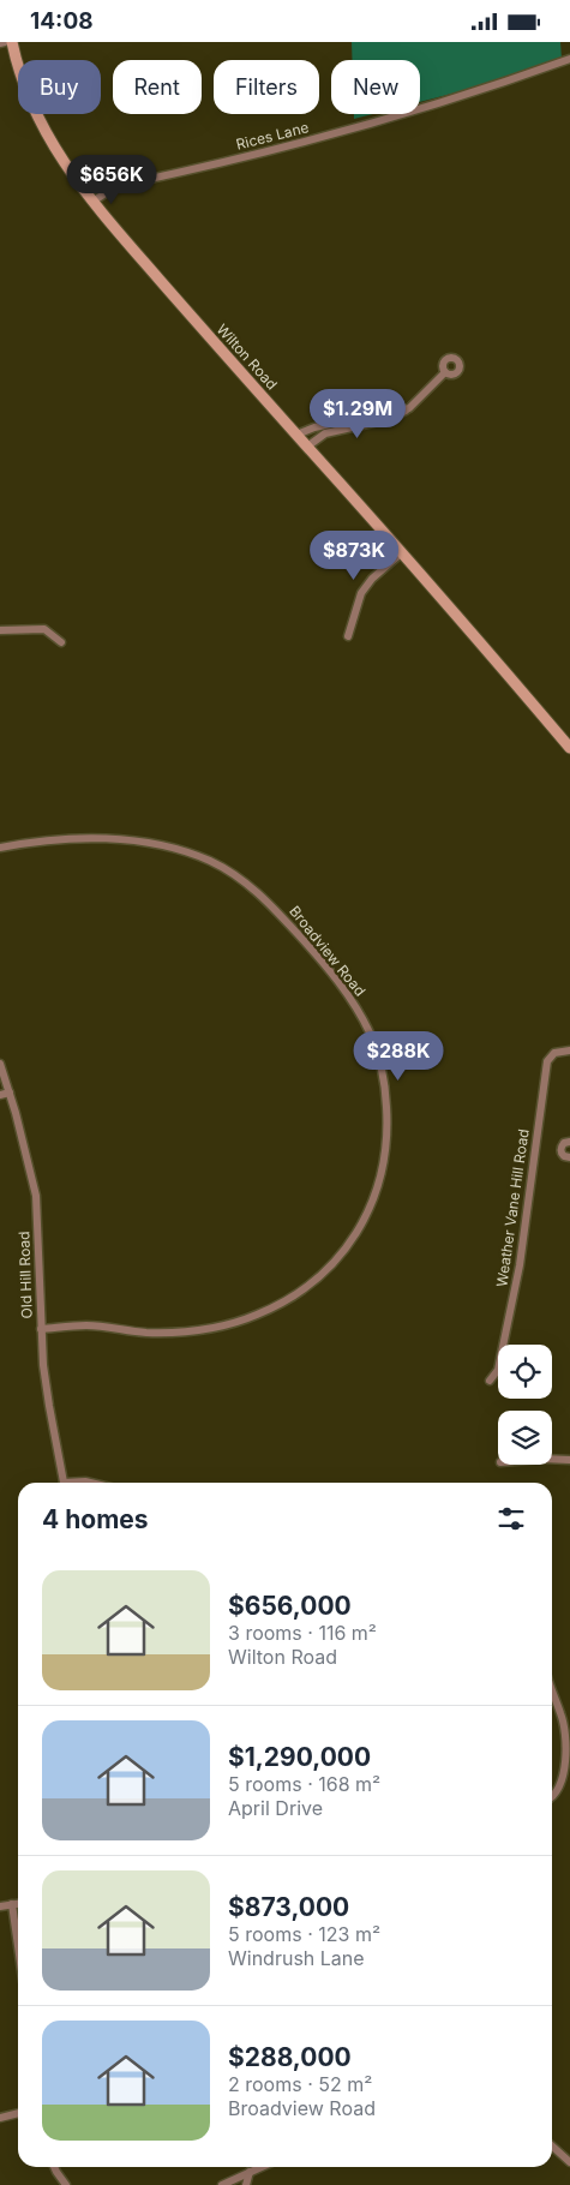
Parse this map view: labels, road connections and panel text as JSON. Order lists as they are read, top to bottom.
{
  "streets": {
    "main road": ["Wilton Road"],
    "street": [
      "Rices Lane",
      "Broadview Road",
      "Weather Vane Hill Road",
      "Old Hill Road"
    ]
  },
  "crossings": [
    ["Rices Lane", "Wilton Road"],
    ["Broadview Road", "Old Hill Road"]
  ],
  "page": {
    "status": "14:08",
    "chip": [
      "Buy",
      "Rent",
      "Filters",
      "New"
    ],
    "price": [
      "$656K",
      "$1.29M",
      "$873K",
      "$288K"
    ],
    "heading": "4 homes",
    "list": [
      {
        "name": "$656,000",
        "note": "3 rooms · 116 m² · Wilton Road"
      },
      {
        "name": "$1,290,000",
        "note": "5 rooms · 168 m² · April Drive"
      },
      {
        "name": "$873,000",
        "note": "5 rooms · 123 m² · Windrush Lane"
      },
      {
        "name": "$288,000",
        "note": "2 rooms · 52 m² · Broadview Road"
      }
    ]
  }
}
